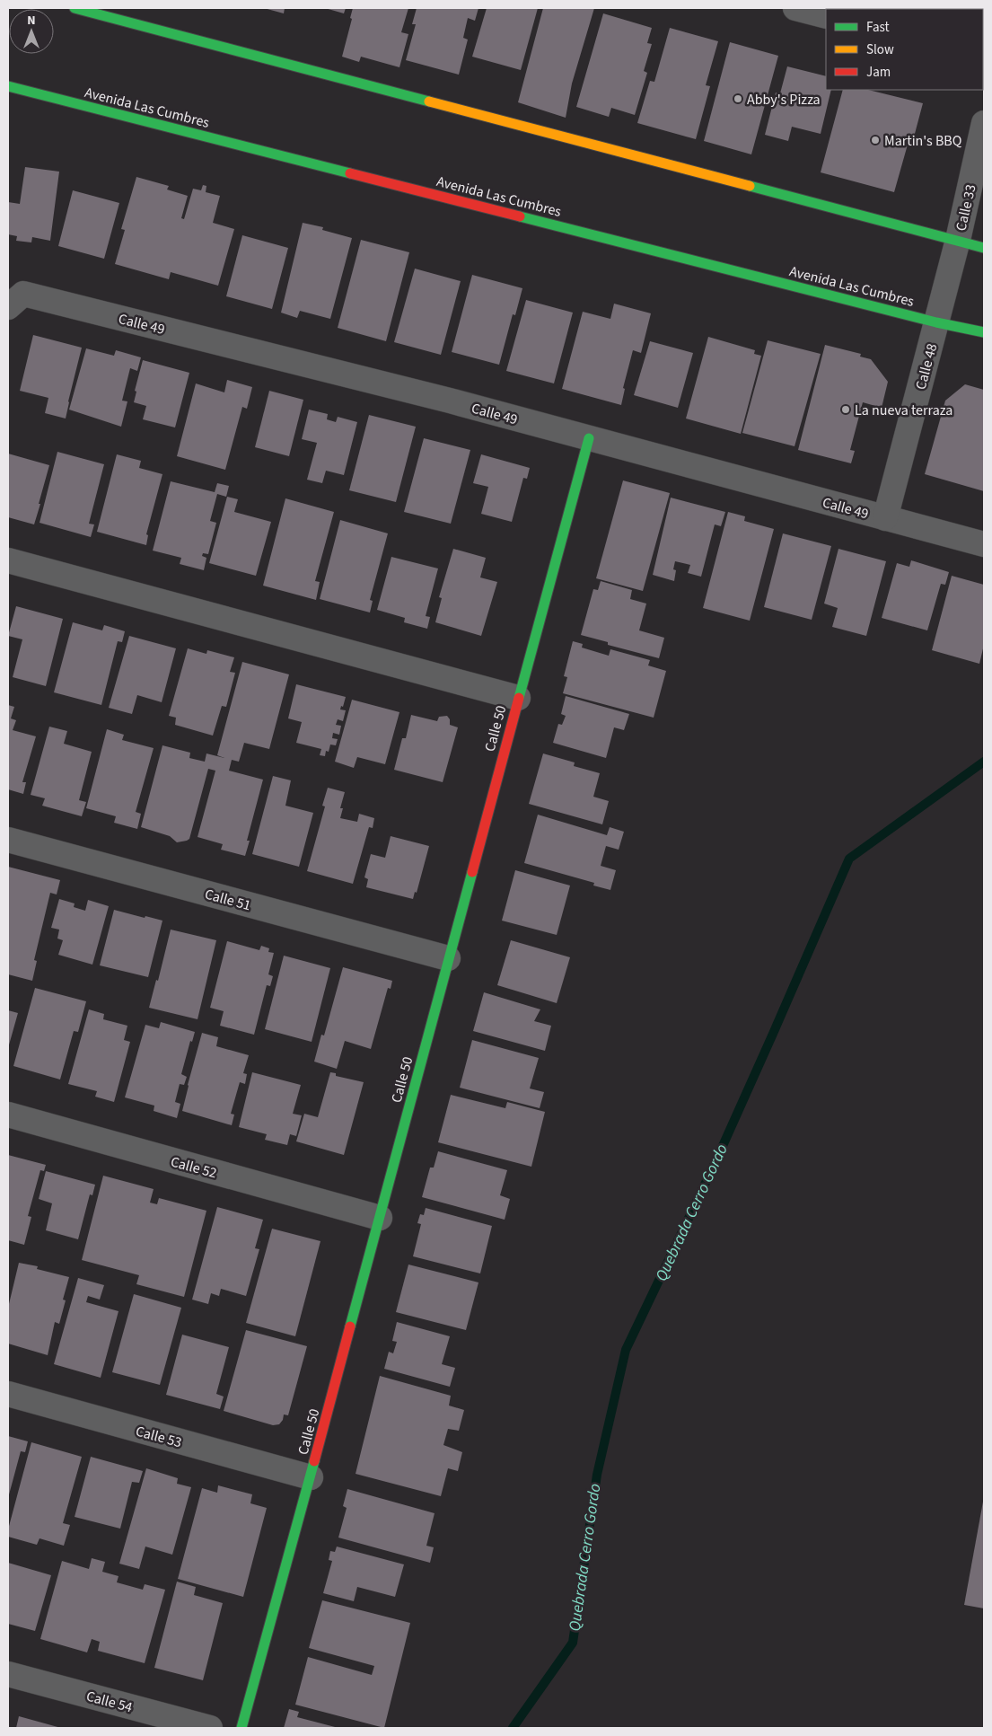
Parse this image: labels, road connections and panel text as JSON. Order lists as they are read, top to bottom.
{
  "streets": {
    "street": [
      "Avenida Las Cumbres",
      "Calle 33",
      "Calle 49",
      "Calle 48",
      "Calle 50",
      "Calle 51",
      "Calle 52",
      "Calle 53",
      "Calle 54"
    ]
  },
  "crossings": [
    ["Avenida Las Cumbres", "Calle 48"],
    ["Calle 33", "Calle 48"],
    ["Calle 49", "Calle 48"],
    ["Calle 49", "Calle 50"],
    ["Calle 50", "Calle 51"],
    ["Calle 50", "Calle 52"],
    ["Calle 50", "Calle 53"]
  ],
  "water": ["Quebrada Cerro Gordo"],
  "places": ["Abby's Pizza", "Martin's BBQ", "La nueva terraza"],
  "legend": ["Fast", "Slow", "Jam"],
  "north": "top"
}
